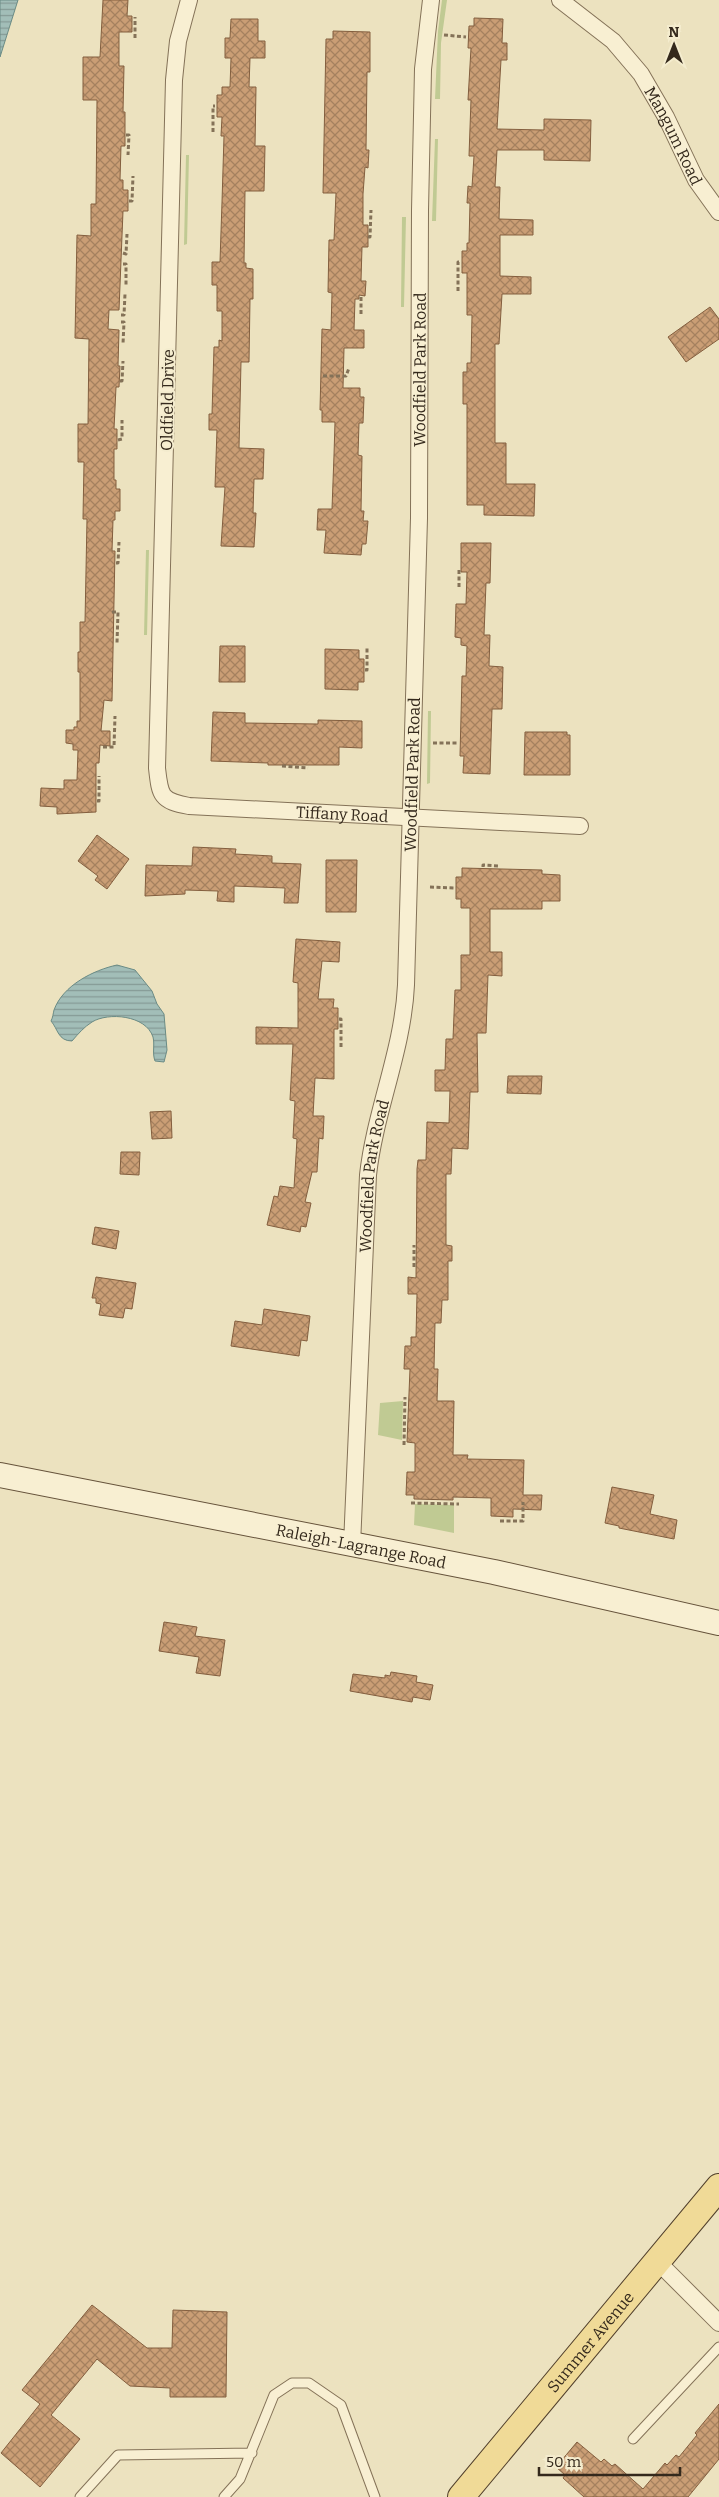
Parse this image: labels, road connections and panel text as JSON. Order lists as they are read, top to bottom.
{
  "streets": {
    "main road": ["Raleigh-Lagrange Road", "Summer Avenue"],
    "street": [
      "Mangum Road",
      "Woodfield Park Road",
      "Oldfield Drive",
      "Tiffany Road"
    ]
  },
  "crossings": [
    ["Woodfield Park Road", "Tiffany Road"],
    ["Woodfield Park Road", "Raleigh-Lagrange Road"],
    ["Oldfield Drive", "Tiffany Road"]
  ],
  "scale_bar": "50 m",
  "north": "top"
}
